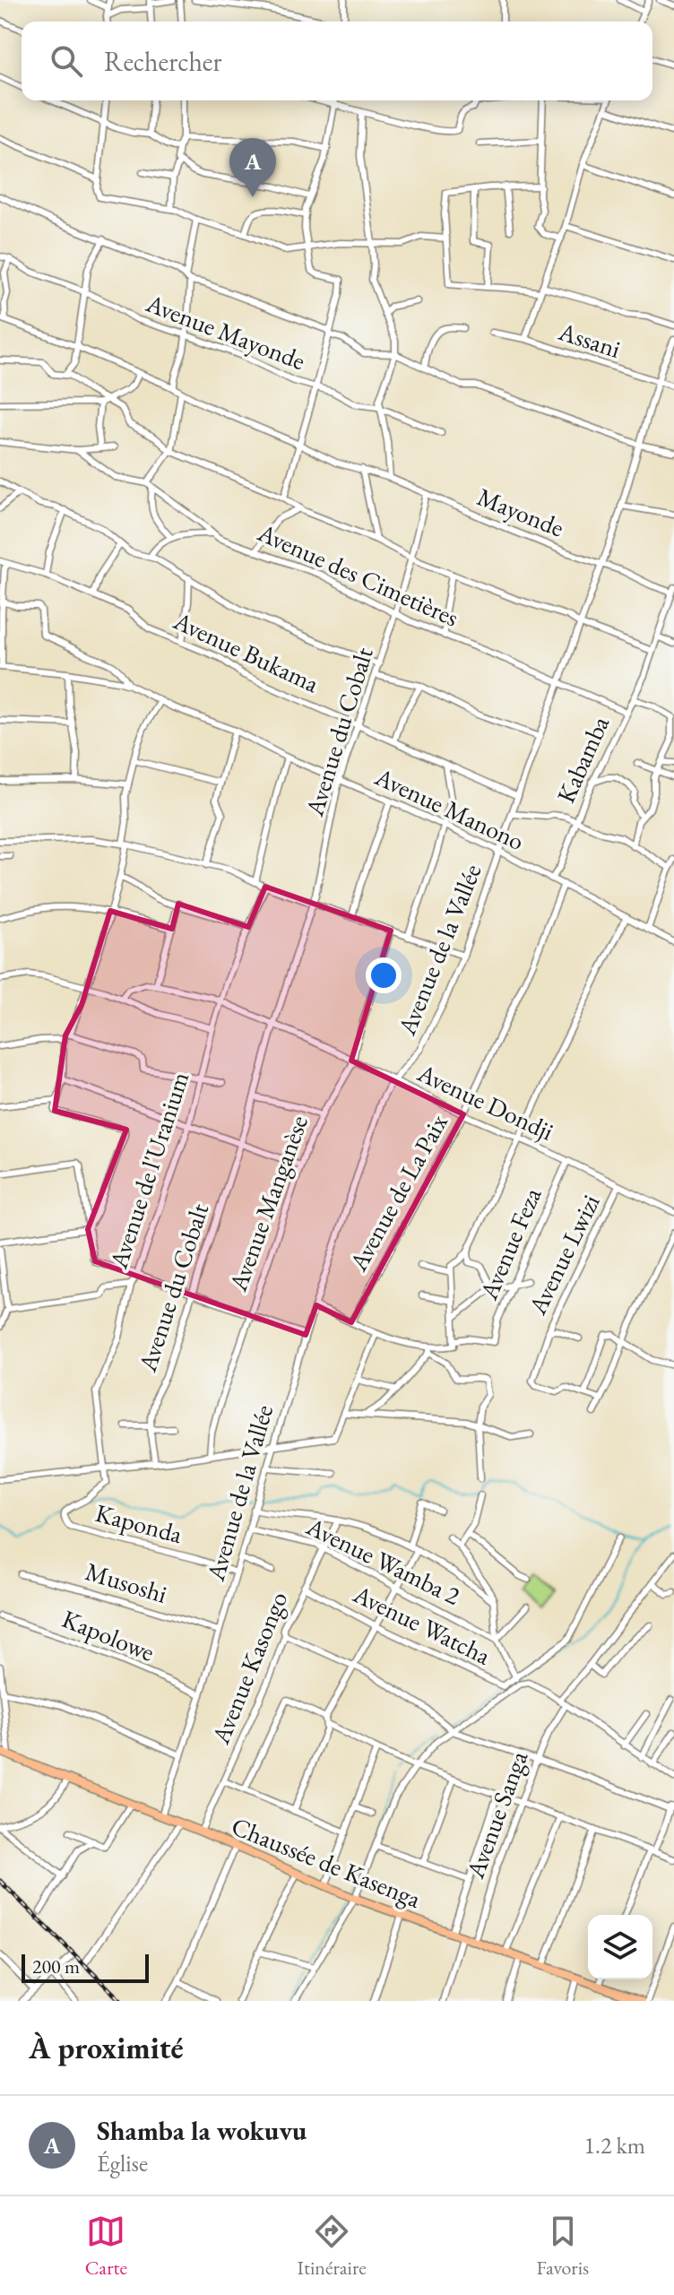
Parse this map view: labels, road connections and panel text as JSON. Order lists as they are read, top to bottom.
{
  "streets": {
    "main road": ["Chaussée de Kasenga"],
    "street": [
      "Avenue Mayonde",
      "Assani",
      "Mayonde",
      "Avenue des Cimetières",
      "Avenue Bukama",
      "Avenue du Cobalt",
      "Kabamba",
      "Avenue Manono",
      "Avenue de la Vallée",
      "Avenue Dondji",
      "Avenue de l'Uranium",
      "Avenue de La Paix",
      "Avenue Manganèse",
      "Avenue Feza",
      "Avenue Lwizi",
      "Kaponda",
      "Avenue Wamba 2",
      "Musoshi",
      "Avenue Watcha",
      "Kapolowe",
      "Avenue Kasongo",
      "Avenue Sanga"
    ]
  },
  "crossings": [
    ["Avenue Mayonde", "Avenue des Cimetières"],
    ["Assani", "Avenue de la Vallée"],
    ["Mayonde", "Avenue du Cobalt"],
    ["Mayonde", "Avenue de la Vallée"],
    ["Avenue des Cimetières", "Avenue du Cobalt"],
    ["Avenue des Cimetières", "Kabamba"],
    ["Avenue des Cimetières", "Avenue de la Vallée"],
    ["Avenue Bukama", "Avenue du Cobalt"],
    ["Avenue Bukama", "Avenue de la Vallée"],
    ["Avenue du Cobalt", "Avenue Manono"],
    ["Avenue du Cobalt", "Avenue Dondji"],
    ["Kabamba", "Avenue Manono"],
    ["Avenue Manono", "Avenue de la Vallée"],
    ["Avenue Manono", "Avenue de La Paix"],
    ["Avenue de la Vallée", "Avenue Dondji"],
    ["Avenue de la Vallée", "Kaponda"],
    ["Avenue de la Vallée", "Avenue Wamba 2"],
    ["Avenue de la Vallée", "Musoshi"],
    ["Avenue de la Vallée", "Kapolowe"],
    ["Avenue de la Vallée", "Chaussée de Kasenga"],
    ["Avenue Dondji", "Avenue de l'Uranium"],
    ["Avenue Dondji", "Avenue de La Paix"],
    ["Avenue Dondji", "Avenue Manganèse"],
    ["Avenue Dondji", "Avenue Feza"],
    ["Avenue Dondji", "Avenue Lwizi"],
    ["Avenue de l'Uranium", "Kaponda"],
    ["Avenue Wamba 2", "Avenue Kasongo"],
    ["Avenue Watcha", "Avenue Kasongo"],
    ["Avenue Kasongo", "Chaussée de Kasenga"],
    ["Avenue Sanga", "Chaussée de Kasenga"]
  ],
  "scale_bar": "200 m",
  "page": {
    "search": "Rechercher",
    "pins": "A",
    "scale": "200 m",
    "heading": "À proximité",
    "list": [
      {
        "mark": "A",
        "name": "Shamba la wokuvu",
        "note": "Église",
        "value": "1.2 km"
      }
    ],
    "nav": ["Carte", "Itinéraire", "Favoris"]
  }
}
